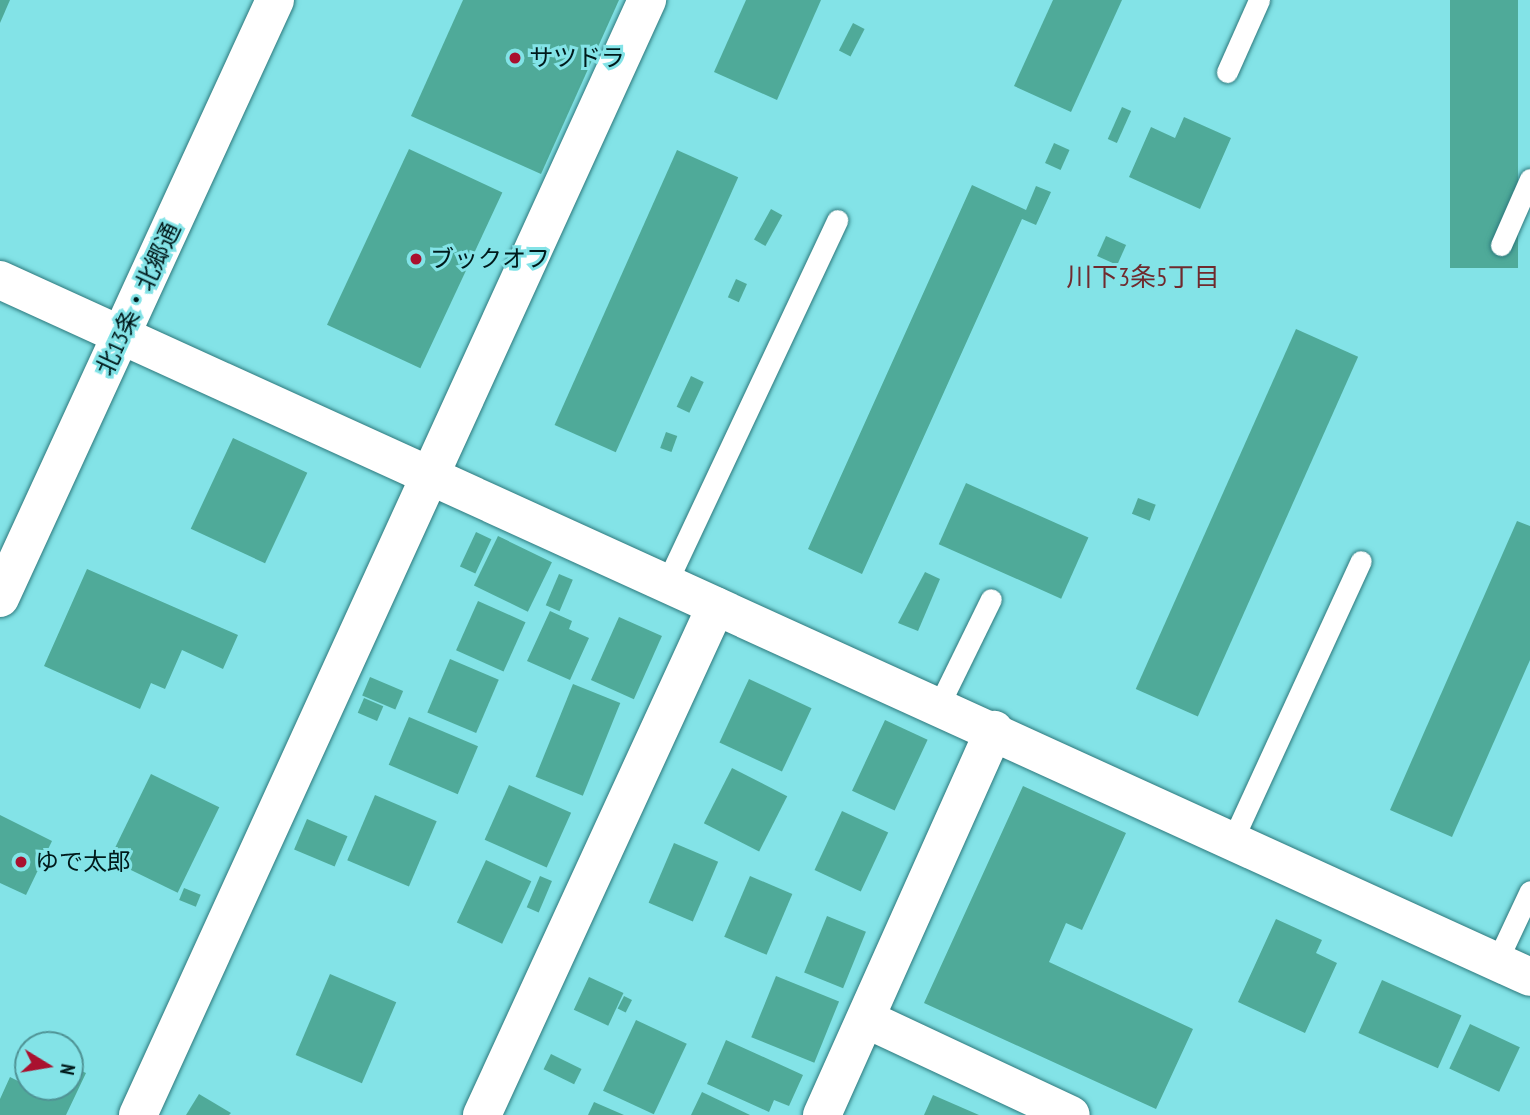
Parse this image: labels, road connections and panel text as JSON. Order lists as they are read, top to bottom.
{
  "streets": {
    "street": ["北13条・北郷通"]
  },
  "districts": ["川下3条5丁目"],
  "places": ["サツドラ", "ブックオフ", "ゆで太郎"],
  "north": "right"
}
